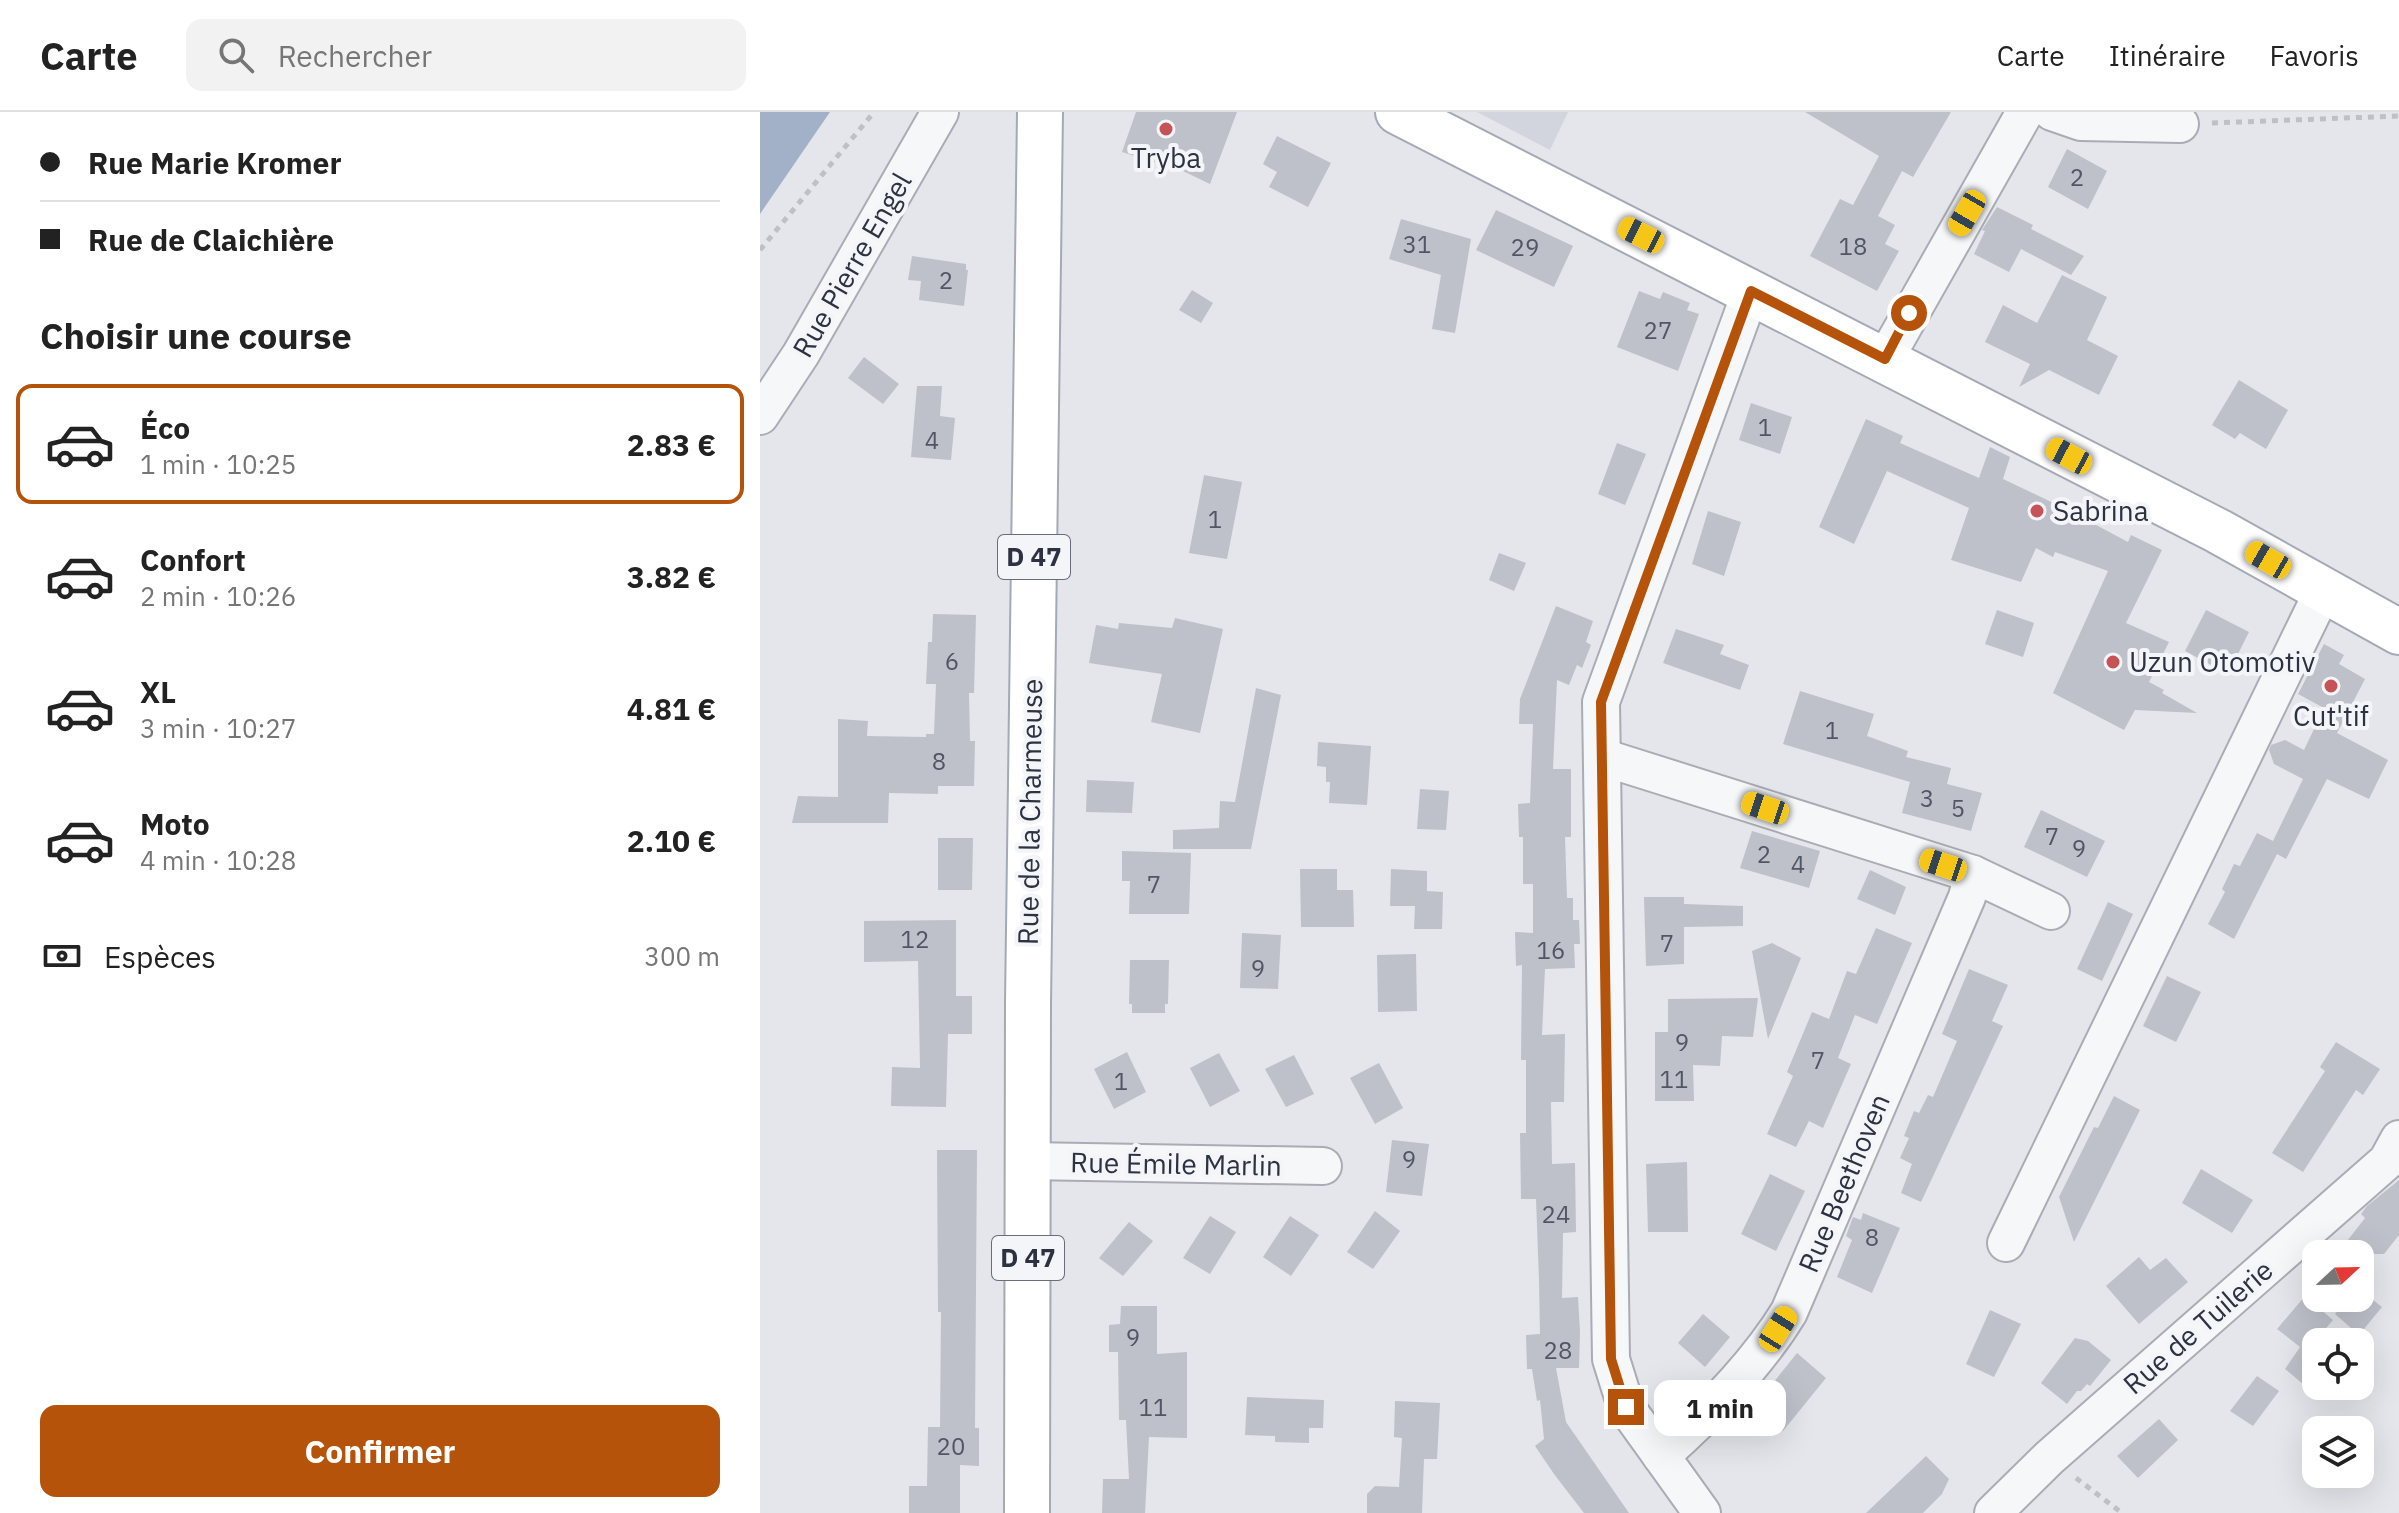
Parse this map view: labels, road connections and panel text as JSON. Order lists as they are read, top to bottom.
{
  "streets": {
    "main road": ["D 47", "Rue de la Charmeuse"],
    "street": [
      "Rue Pierre Engel",
      "Rue Émile Marlin",
      "Rue Beethoven",
      "Rue de Tuilerie"
    ]
  },
  "crossings": [
    ["Rue de la Charmeuse", "Rue Émile Marlin"]
  ],
  "places": [
    "Tryba",
    "Sabrina",
    "Uzun Otomotiv",
    "Cut'tif"
  ],
  "house_numbers": [
    "2",
    "31",
    "18",
    "29",
    "2",
    "27",
    "1",
    "4",
    "1",
    "6",
    "1",
    "8",
    "3",
    "5",
    "7",
    "9",
    "2",
    "4",
    "7",
    "12",
    "7",
    "16",
    "9",
    "9",
    "7",
    "11",
    "1",
    "9",
    "24",
    "8",
    "9",
    "28",
    "11",
    "20"
  ],
  "north": "right",
  "page": {
    "header": "Carte",
    "search": "Rechercher",
    "nav": ["Carte", "Itinéraire", "Favoris"],
    "banner": ["Rue Marie Kromer", "Rue de Claichière"],
    "heading": "Choisir une course",
    "list": [
      {
        "name": "Éco",
        "note": "1 min · 10:25",
        "value": "2.83 €"
      },
      {
        "name": "Confort",
        "note": "2 min · 10:26",
        "value": "3.82 €"
      },
      {
        "name": "XL",
        "note": "3 min · 10:27",
        "value": "4.81 €"
      },
      {
        "name": "Moto",
        "note": "4 min · 10:28",
        "value": "2.10 €"
      }
    ],
    "pay": ["Espèces", "300 m"],
    "bubble": "1 min",
    "buttons": "Confirmer"
  }
}
